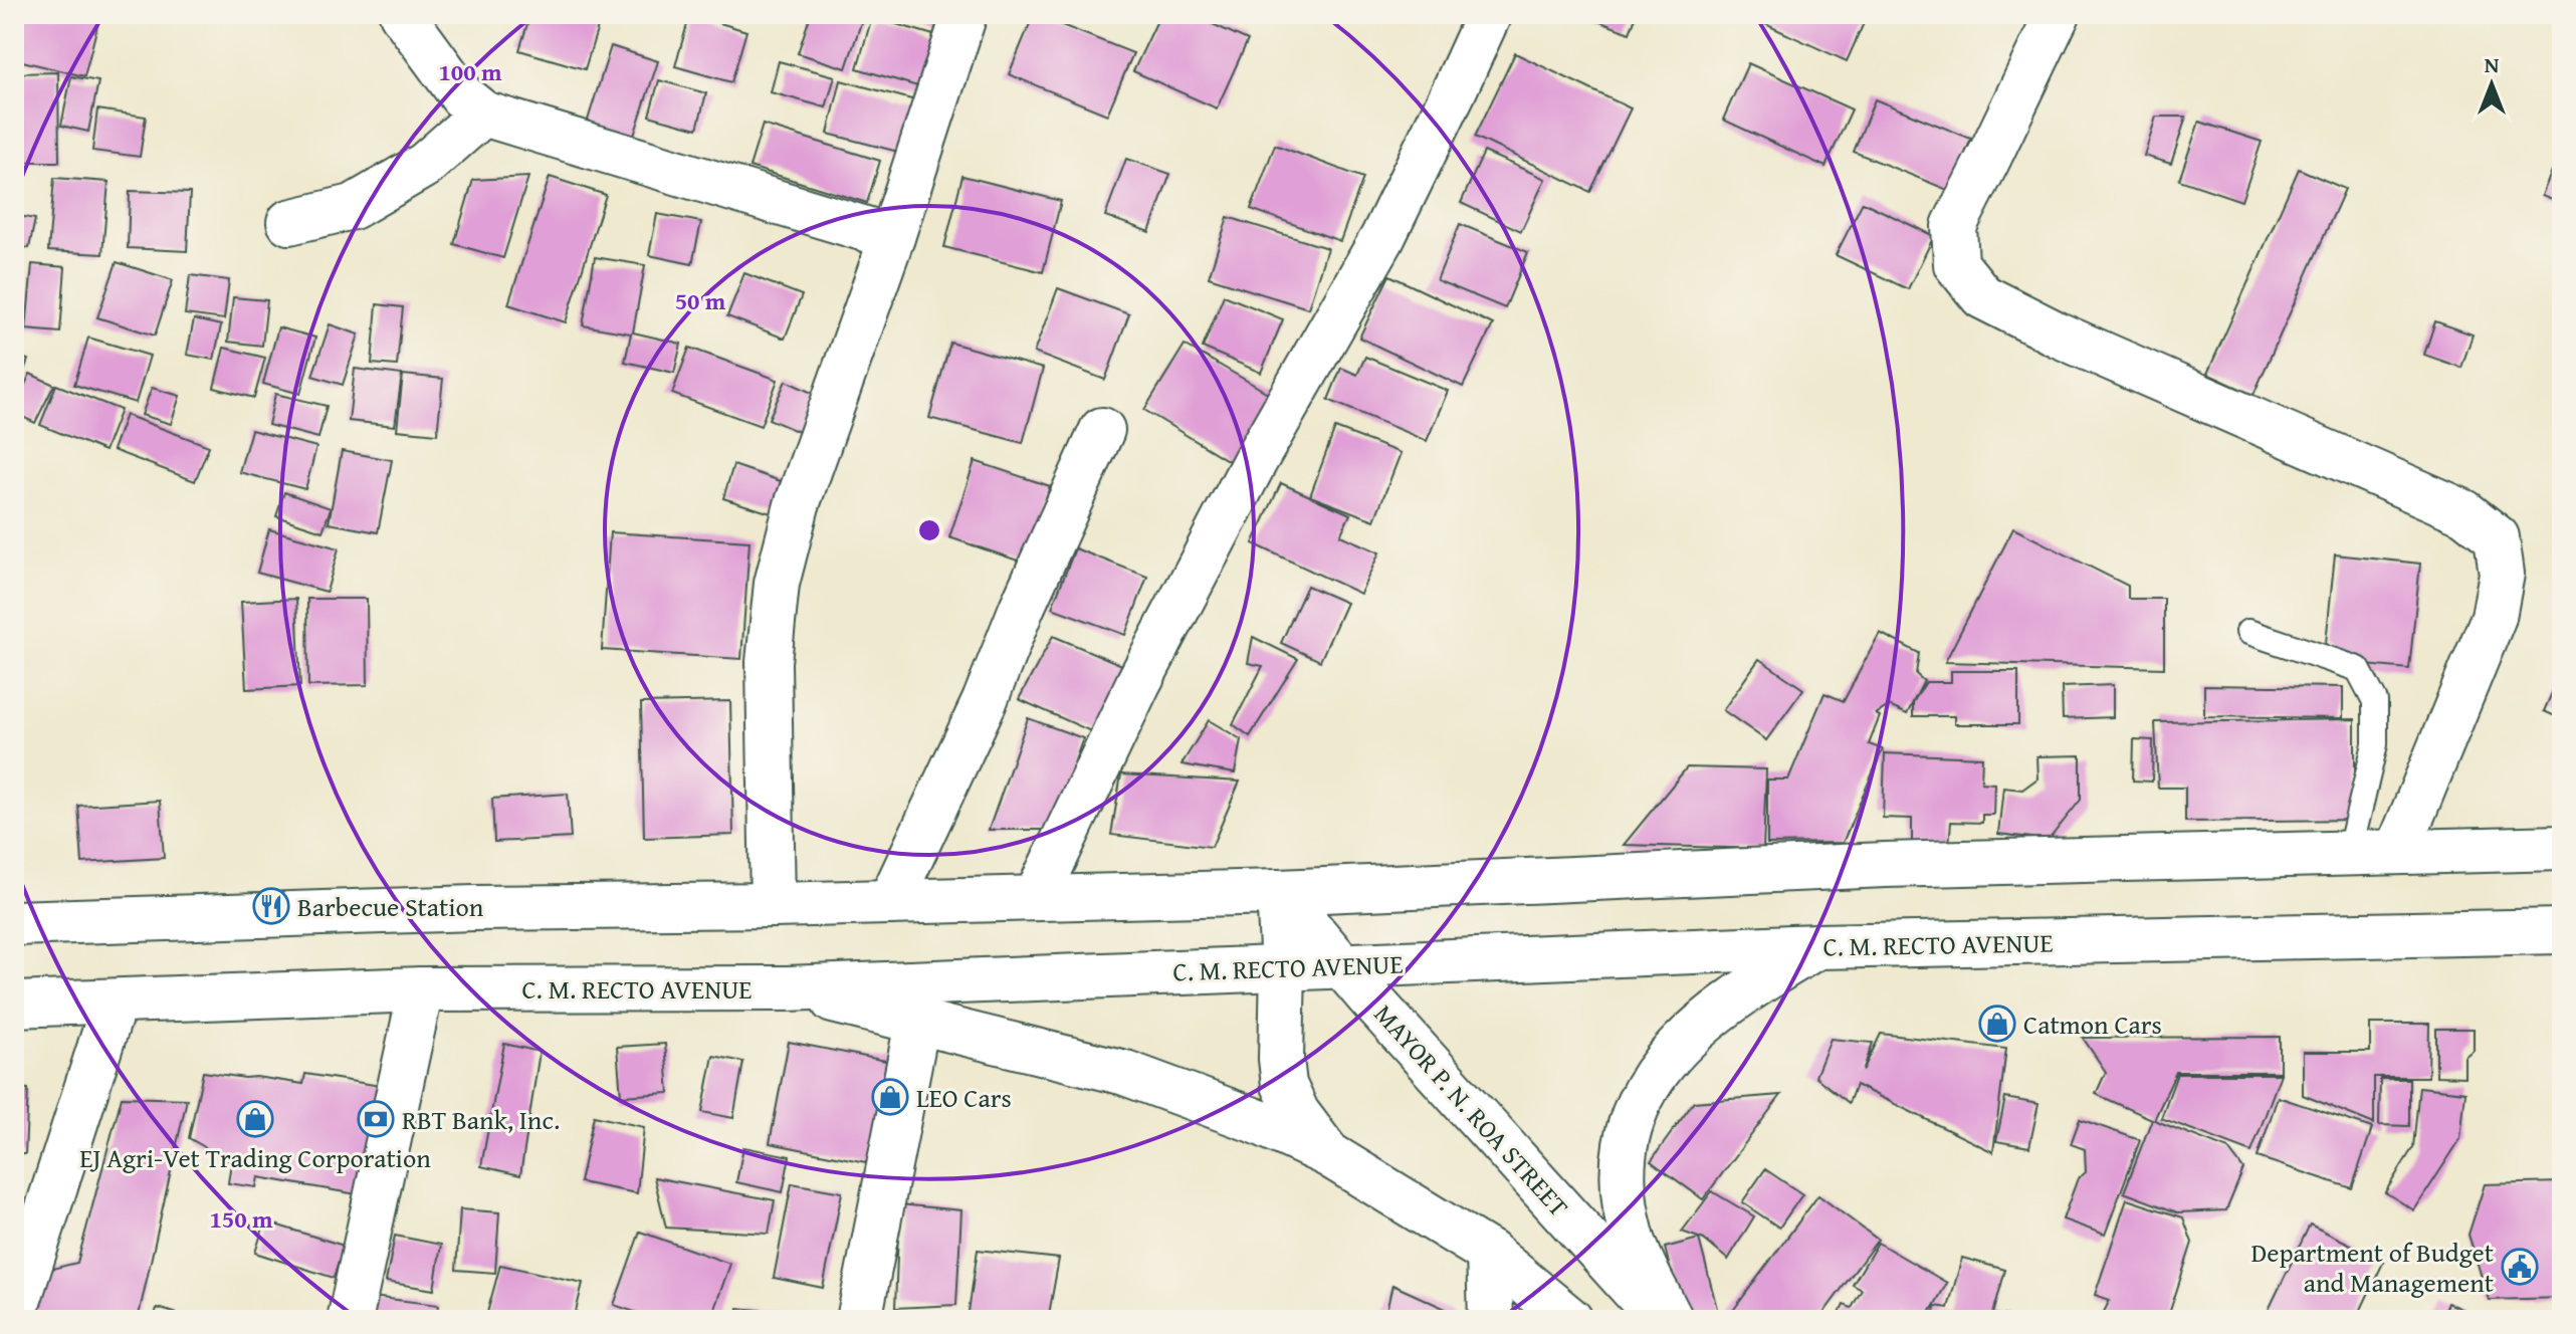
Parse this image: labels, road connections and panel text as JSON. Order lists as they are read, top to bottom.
{
  "streets": {
    "main road": ["C. M. RECTO AVENUE", "MAYOR P. N. ROA STREET"]
  },
  "crossings": [
    ["C. M. RECTO AVENUE", "MAYOR P. N. ROA STREET"]
  ],
  "places": {
    "restaurant": ["Barbecue Station"],
    "shop": ["Catmon Cars", "LEO Cars", "EJ Agri-Vet Trading Corporation"],
    "bank": ["RBT Bank, Inc."],
    "public building": ["Department of Budget and Management"]
  },
  "north": "top",
  "rings": ["100 m", "50 m", "150 m"]
}
